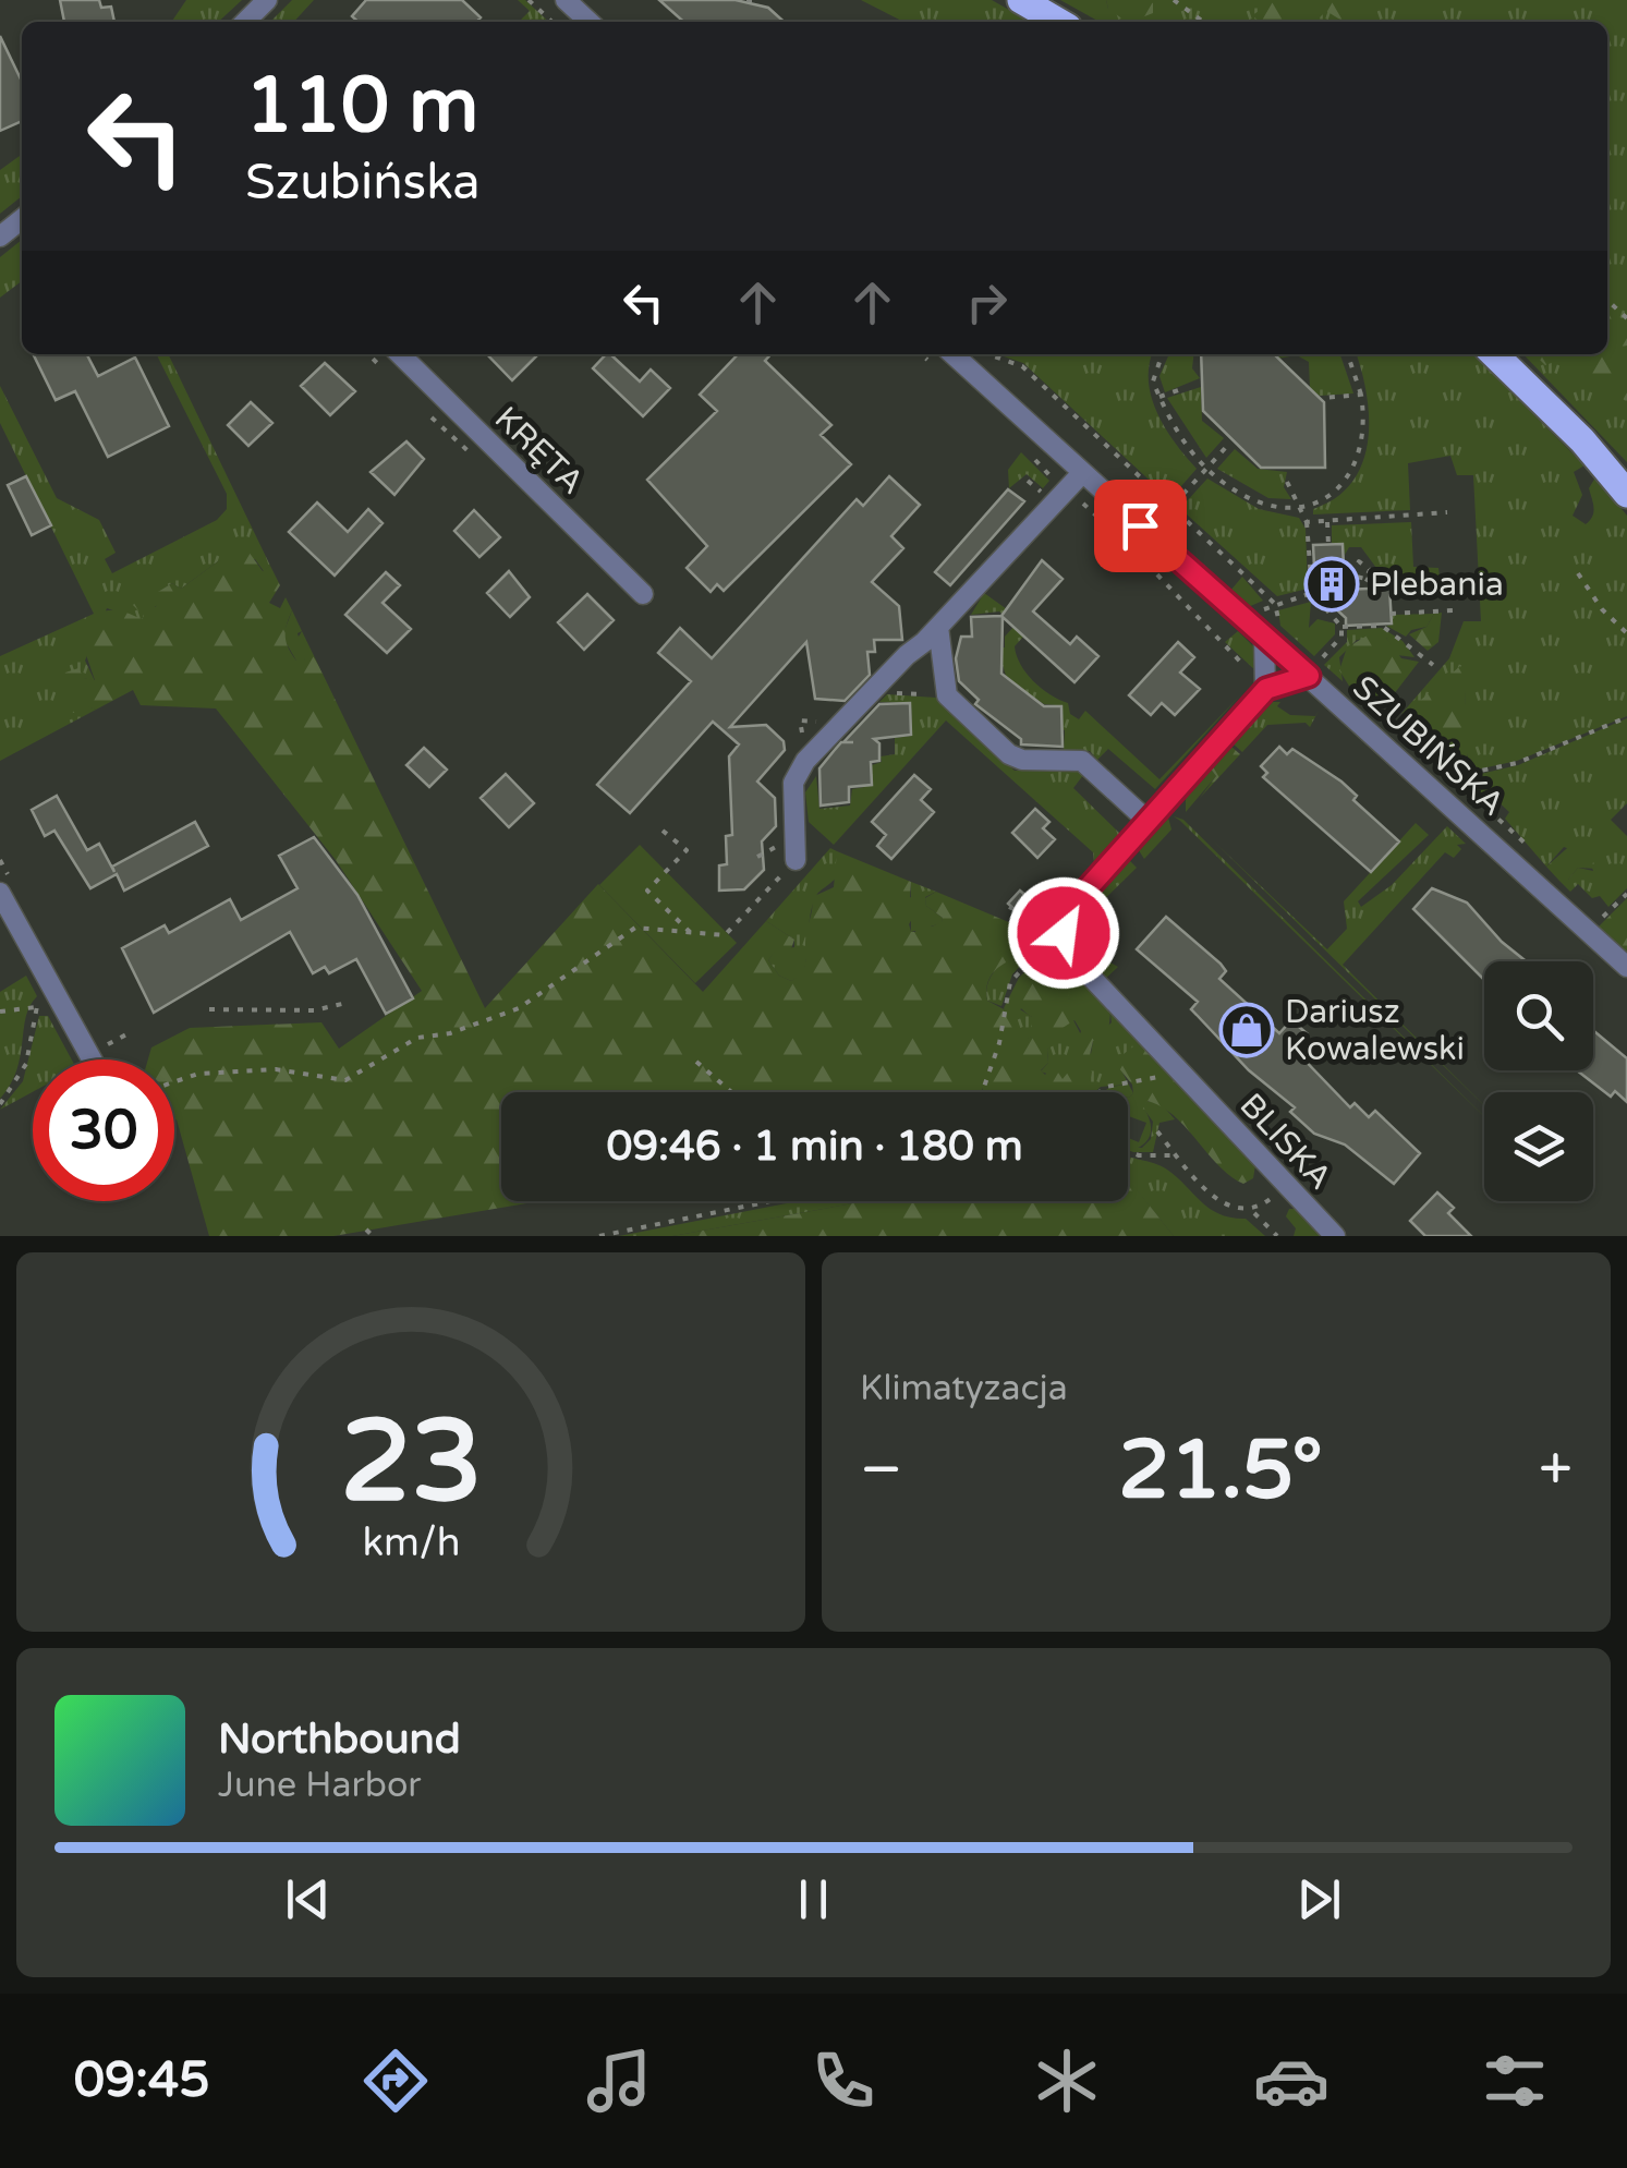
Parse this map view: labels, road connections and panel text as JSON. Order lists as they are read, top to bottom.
{
  "streets": {
    "street": ["KRĘTA", "SZUBIŃSKA", "BLISKA"]
  },
  "places": {
    "building": ["Plebania"],
    "shop": ["Dariusz Kowalewski"]
  },
  "page": {
    "turn": ["110 m", "Szubińska"],
    "limit": "30",
    "trip": "09:46 · 1 min · 180 m",
    "tile": "Klimatyzacja",
    "heat": ["−", "21.5°", "+"],
    "song": ["Northbound", "June Harbor"],
    "tabs": "09:45",
    "gauge": ["23", "km/h"]
  }
}
